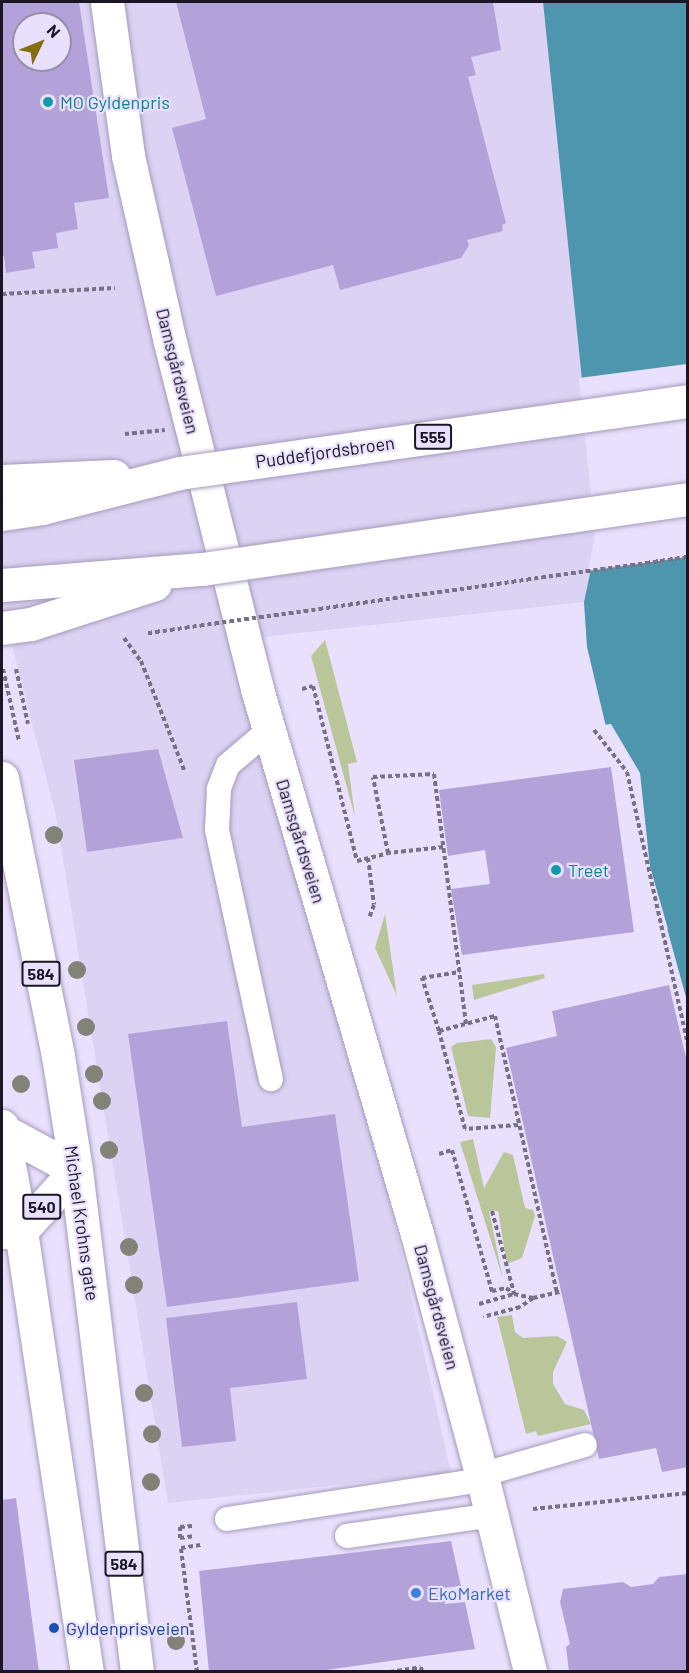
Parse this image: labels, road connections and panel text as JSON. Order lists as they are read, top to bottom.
{
  "streets": {
    "main road": [
      "Damsgårdsveien",
      "555",
      "Puddefjordsbroen",
      "584",
      "540",
      "Michael Krohns gate"
    ]
  },
  "crossings": [
    ["555", "Puddefjordsbroen"],
    ["540", "Michael Krohns gate"]
  ],
  "places": [
    "MO Gyldenpris",
    "Treet",
    "EkoMarket",
    "Gyldenprisveien"
  ],
  "north": "top right"
}
